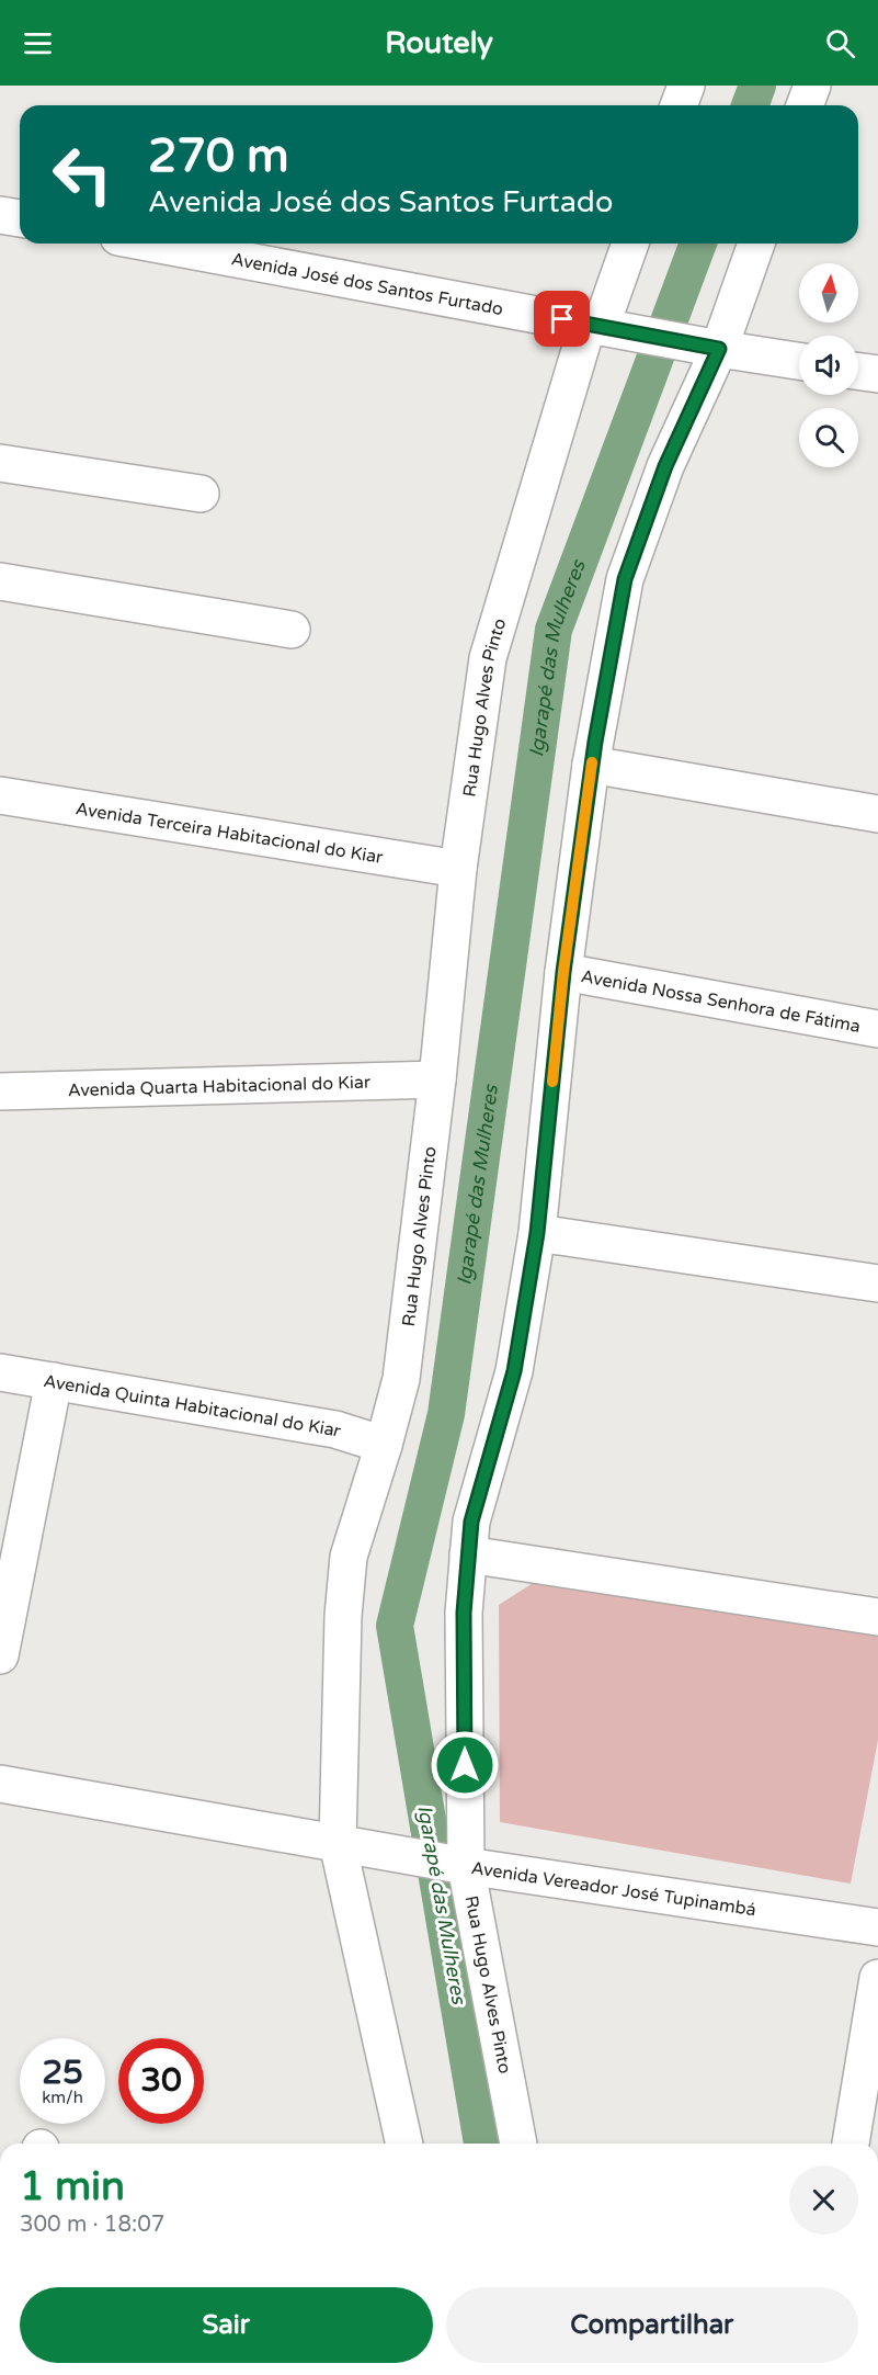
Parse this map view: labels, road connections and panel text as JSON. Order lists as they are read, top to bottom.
{
  "streets": {
    "street": [
      "Avenida José dos Santos Furtado",
      "Rua Hugo Alves Pinto",
      "Avenida Terceira Habitacional do Kiar",
      "Avenida Nossa Senhora de Fátima",
      "Avenida Quarta Habitacional do Kiar",
      "Avenida Quinta Habitacional do Kiar",
      "Avenida Vereador José Tupinambá"
    ]
  },
  "crossings": [
    ["Avenida José dos Santos Furtado", "Rua Hugo Alves Pinto"],
    ["Rua Hugo Alves Pinto", "Avenida Terceira Habitacional do Kiar"],
    ["Rua Hugo Alves Pinto", "Avenida Nossa Senhora de Fátima"],
    ["Rua Hugo Alves Pinto", "Avenida Quarta Habitacional do Kiar"],
    ["Rua Hugo Alves Pinto", "Avenida Quinta Habitacional do Kiar"],
    ["Rua Hugo Alves Pinto", "Avenida Vereador José Tupinambá"]
  ],
  "water": ["Igarapé das Mulheres"],
  "north": "top",
  "page": {
    "header": "Routely",
    "turn": ["270 m", "Avenida José dos Santos Furtado"],
    "speed": "25 km/h",
    "limit": "30",
    "heading": ["1 min", "300 m · 18:07"],
    "buttons": ["Sair", "Compartilhar"]
  }
}
